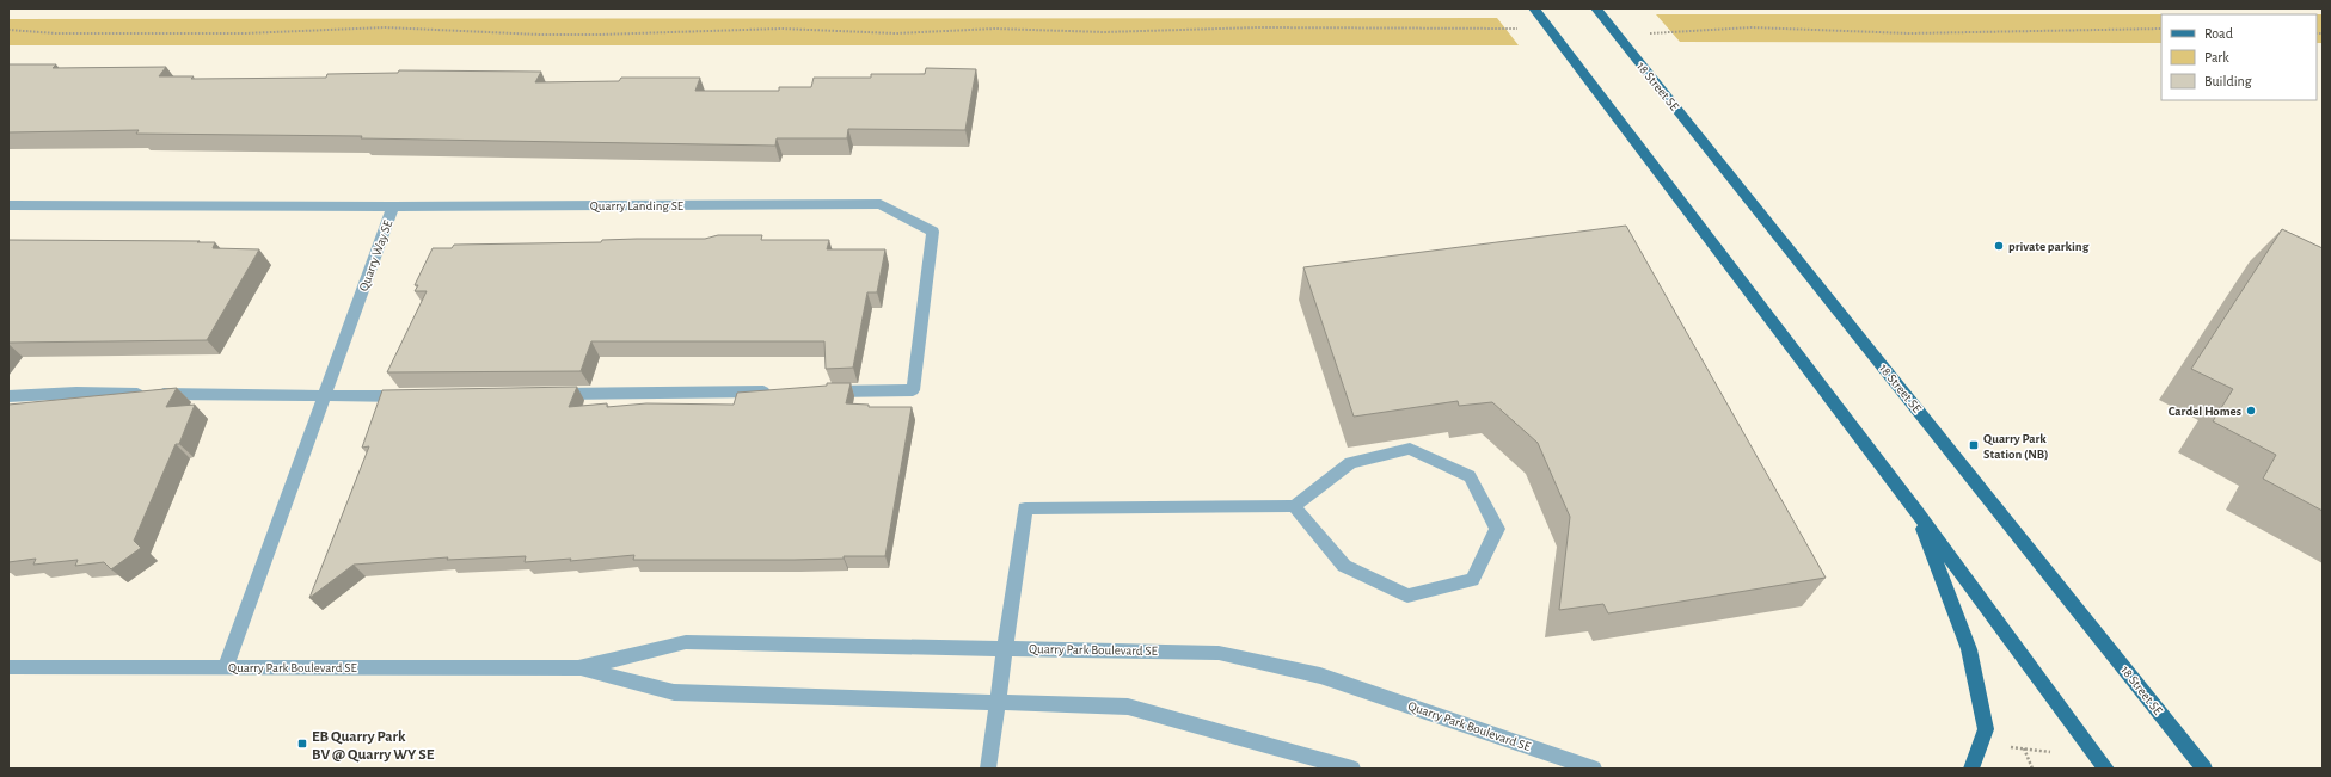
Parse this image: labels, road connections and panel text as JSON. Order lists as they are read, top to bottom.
{
  "streets": {
    "main road": ["18 Street SE"],
    "street": ["Quarry Landing SE", "Quarry Way SE", "Quarry Park Boulevard SE"]
  },
  "crossings": [
    ["Quarry Landing SE", "Quarry Way SE"],
    ["Quarry Way SE", "Quarry Park Boulevard SE"]
  ],
  "places": {
    "other": ["private parking", "Cardel Homes"],
    "transit": ["Quarry Park Station (NB)", "EB Quarry Park BV @ Quarry WY SE"]
  },
  "legend": ["Road", "Park", "Building"]
}
